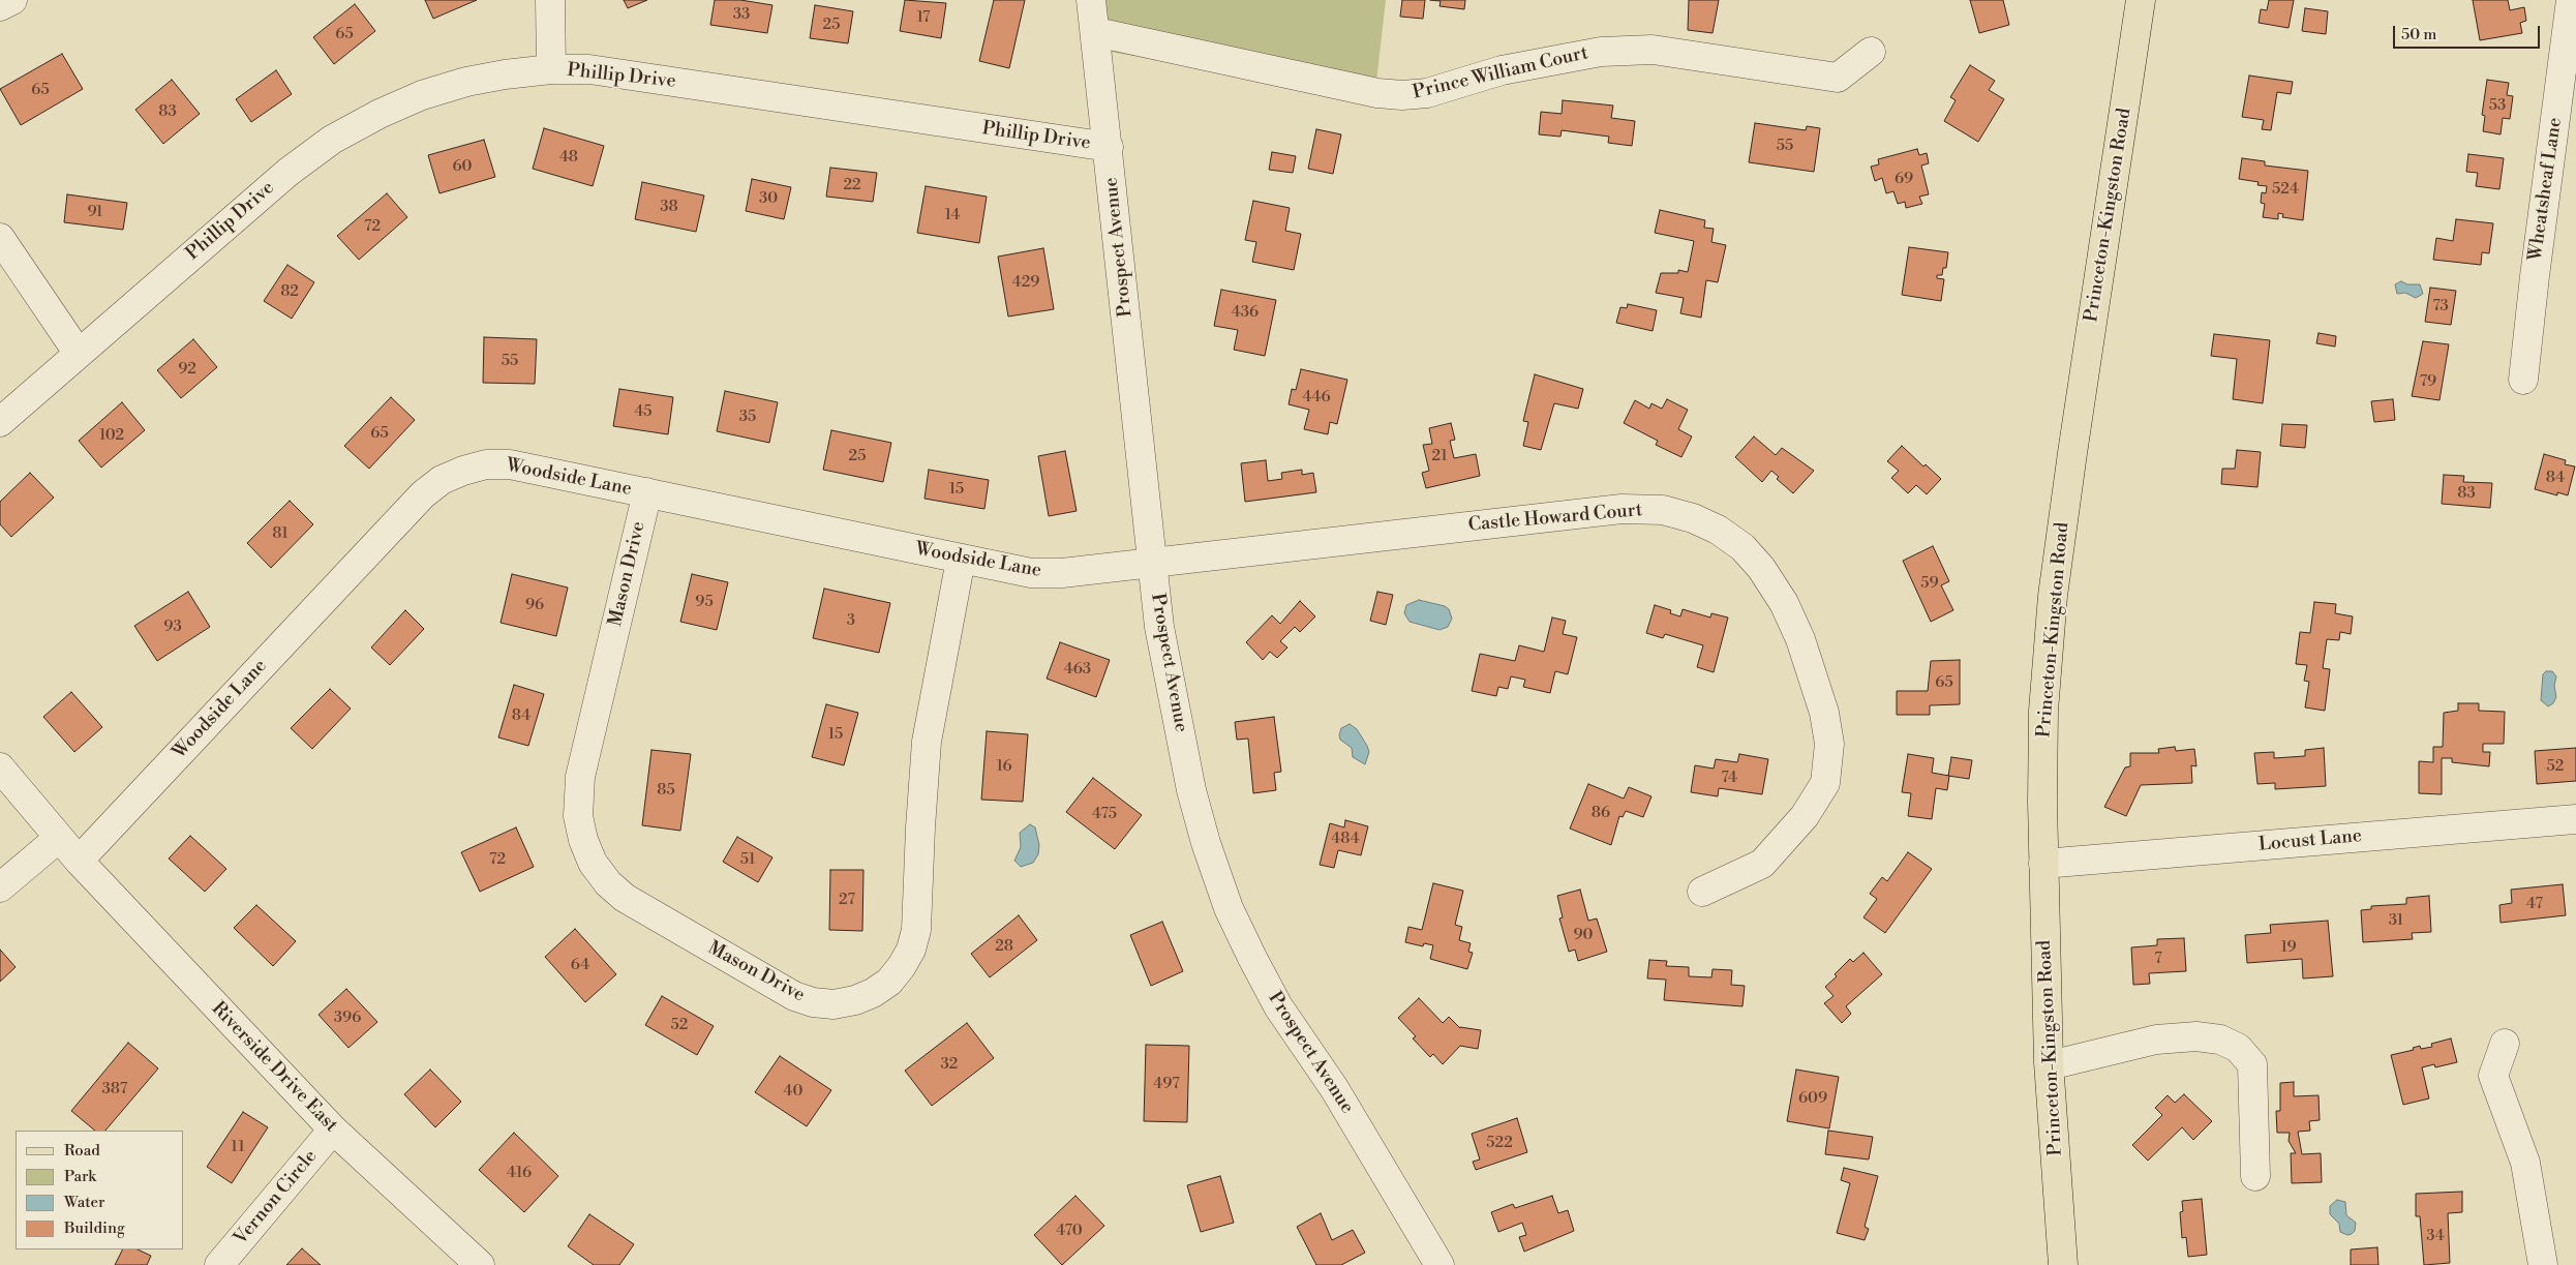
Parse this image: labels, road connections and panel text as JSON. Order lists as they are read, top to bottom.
{
  "streets": {
    "main road": ["Princeton-Kingston Road"],
    "street": [
      "Prince William Court",
      "Phillip Drive",
      "Wheatsheaf Lane",
      "Prospect Avenue",
      "Woodside Lane",
      "Castle Howard Court",
      "Mason Drive",
      "Locust Lane",
      "Riverside Drive East",
      "Vernon Circle"
    ]
  },
  "crossings": [
    ["Prince William Court", "Prospect Avenue"],
    ["Phillip Drive", "Prospect Avenue"],
    ["Princeton-Kingston Road", "Locust Lane"],
    ["Prospect Avenue", "Woodside Lane"],
    ["Prospect Avenue", "Castle Howard Court"],
    ["Woodside Lane", "Castle Howard Court"],
    ["Woodside Lane", "Mason Drive"],
    ["Woodside Lane", "Riverside Drive East"],
    ["Riverside Drive East", "Vernon Circle"]
  ],
  "house_numbers": [
    "33",
    "17",
    "25",
    "65",
    "65",
    "53",
    "83",
    "55",
    "48",
    "60",
    "69",
    "22",
    "524",
    "30",
    "38",
    "91",
    "14",
    "72",
    "429",
    "82",
    "73",
    "436",
    "55",
    "92",
    "79",
    "446",
    "45",
    "35",
    "65",
    "102",
    "25",
    "21",
    "84",
    "15",
    "83",
    "81",
    "59",
    "95",
    "96",
    "3",
    "93",
    "463",
    "65",
    "84",
    "15",
    "16",
    "52",
    "74",
    "85",
    "86",
    "475",
    "484",
    "72",
    "51",
    "27",
    "47",
    "31",
    "90",
    "28",
    "19",
    "7",
    "64",
    "396",
    "52",
    "32",
    "497",
    "387",
    "40",
    "609",
    "522",
    "11",
    "416",
    "470",
    "34"
  ],
  "legend": [
    "Road",
    "Park",
    "Water",
    "Building"
  ],
  "scale_bar": "50 m"
}
